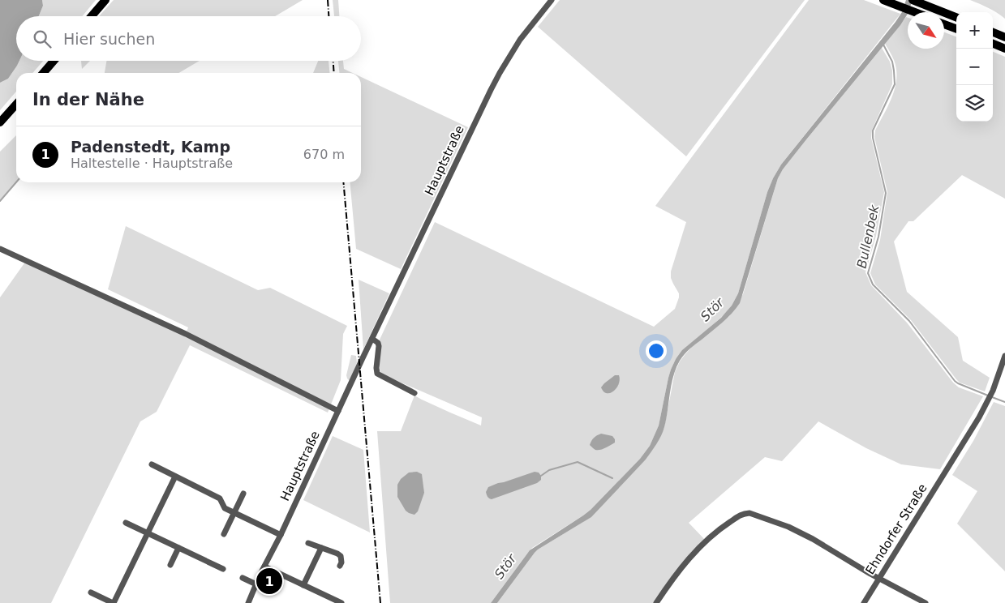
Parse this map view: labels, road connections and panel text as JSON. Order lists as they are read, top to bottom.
{
  "streets": {
    "street": ["Hauptstraße", "Ehndorfer Straße"]
  },
  "water": ["Bullenbek", "Stör"],
  "north": "bottom right",
  "page": {
    "map_buttons": ["+", "−"],
    "search": "Hier suchen",
    "heading": "In der Nähe",
    "list": [
      {
        "mark": "1",
        "name": "Padenstedt, Kamp",
        "note": "Haltestelle · Hauptstraße",
        "value": "670 m"
      }
    ],
    "pins": "1"
  }
}
